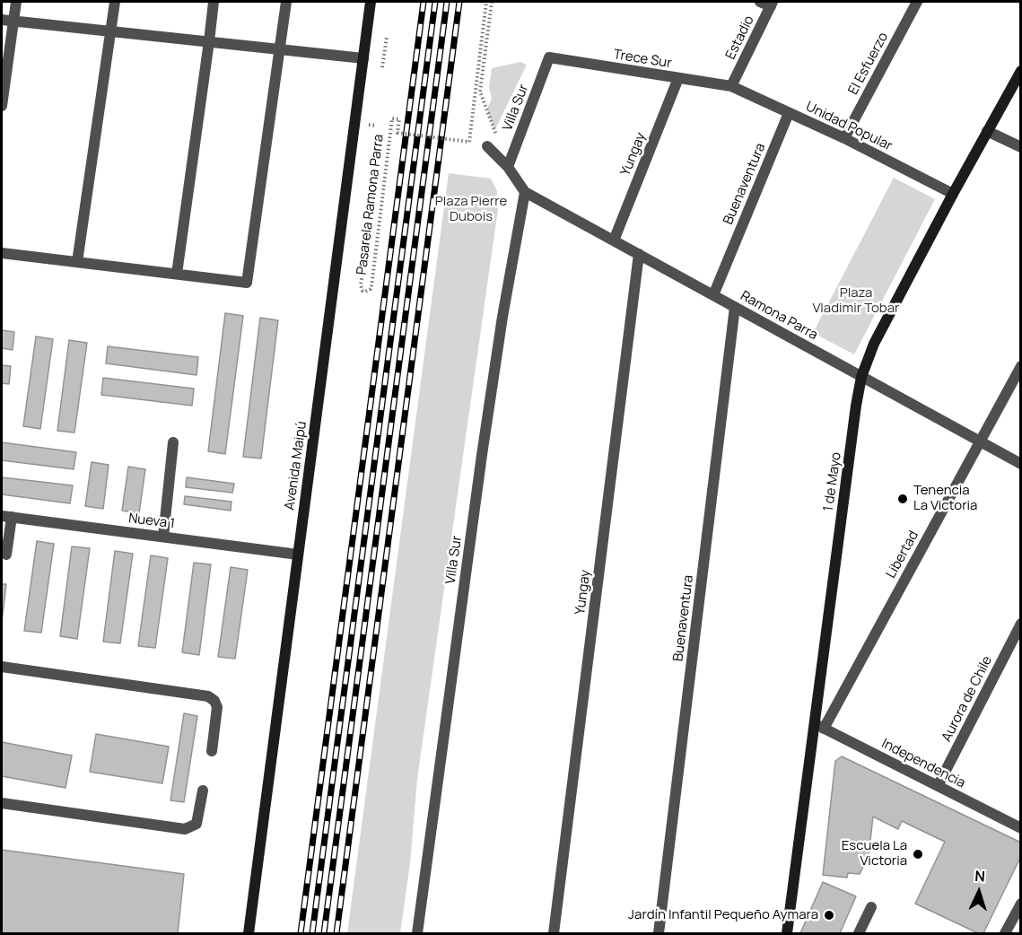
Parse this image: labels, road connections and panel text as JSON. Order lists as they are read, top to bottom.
{
  "streets": {
    "main road": ["Avenida Maipú", "1 de Mayo"],
    "street": [
      "Estadio",
      "Trece Sur",
      "El Esfuerzo",
      "Villa Sur",
      "Unidad Popular",
      "Yungay",
      "Buenaventura",
      "Ramona Parra",
      "Nueva 1",
      "Libertad",
      "Aurora de Chile",
      "Independencia"
    ],
    "path": ["Pasarela Ramona Parra"]
  },
  "crossings": [
    ["Estadio", "Trece Sur"],
    ["Estadio", "Unidad Popular"],
    ["Trece Sur", "Villa Sur"],
    ["Trece Sur", "Unidad Popular"],
    ["Trece Sur", "Yungay"],
    ["El Esfuerzo", "Unidad Popular"],
    ["Villa Sur", "Ramona Parra"],
    ["Unidad Popular", "Buenaventura"],
    ["Unidad Popular", "1 de Mayo"],
    ["Yungay", "Ramona Parra"],
    ["Buenaventura", "Ramona Parra"],
    ["Ramona Parra", "1 de Mayo"],
    ["Ramona Parra", "Libertad"],
    ["Avenida Maipú", "Nueva 1"],
    ["1 de Mayo", "Libertad"],
    ["1 de Mayo", "Independencia"],
    ["Libertad", "Independencia"],
    ["Aurora de Chile", "Independencia"]
  ],
  "parks": ["Plaza Pierre Dubois", "Plaza Vladimir Tobar"],
  "places": ["Tenencia La Victoria", "Escuela La Victoria", "Jardín Infantil Pequeño Aymara"],
  "north": "top"
}
